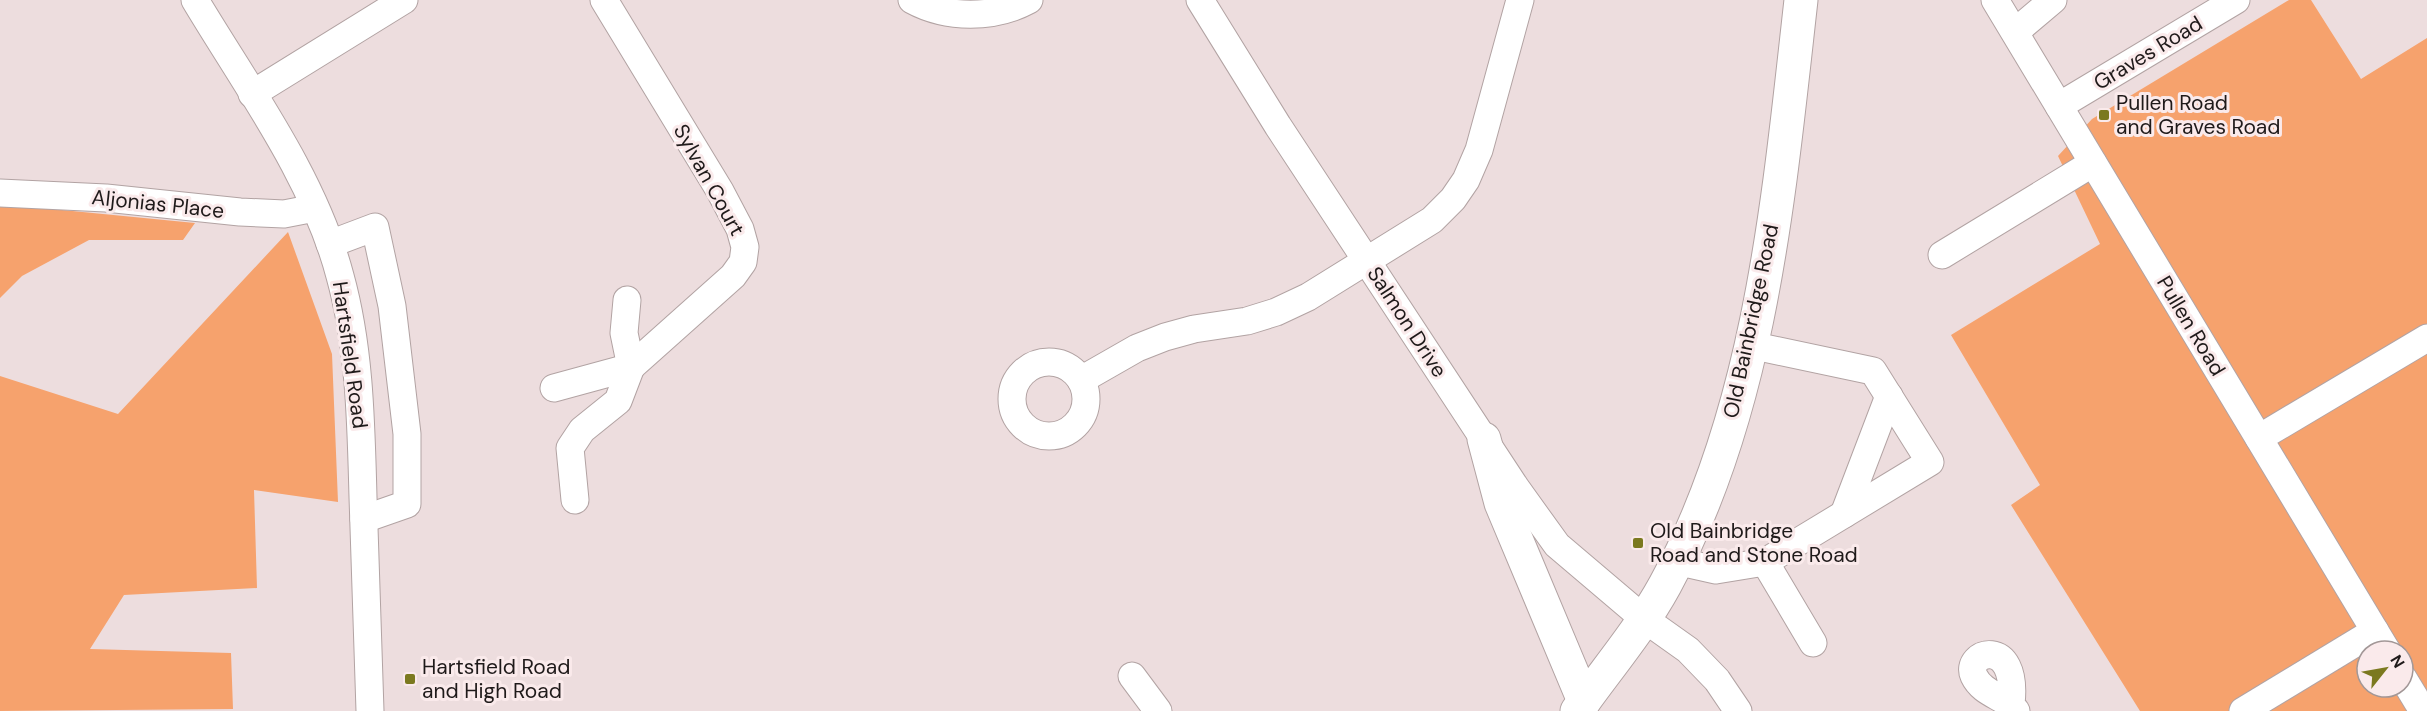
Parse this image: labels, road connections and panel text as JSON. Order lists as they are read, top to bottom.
{
  "streets": {
    "main road": ["Old Bainbridge Road"],
    "street": [
      "Graves Road",
      "Sylvan Court",
      "Aljonias Place",
      "Salmon Drive",
      "Pullen Road",
      "Hartsfield Road"
    ]
  },
  "crossings": [
    ["Graves Road", "Pullen Road"],
    ["Aljonias Place", "Hartsfield Road"],
    ["Old Bainbridge Road", "Salmon Drive"]
  ],
  "places": {
    "transit": ["Pullen Road and Graves Road", "Old Bainbridge Road and Stone Road", "Hartsfield Road and High Road"]
  },
  "north": "top right"
}
